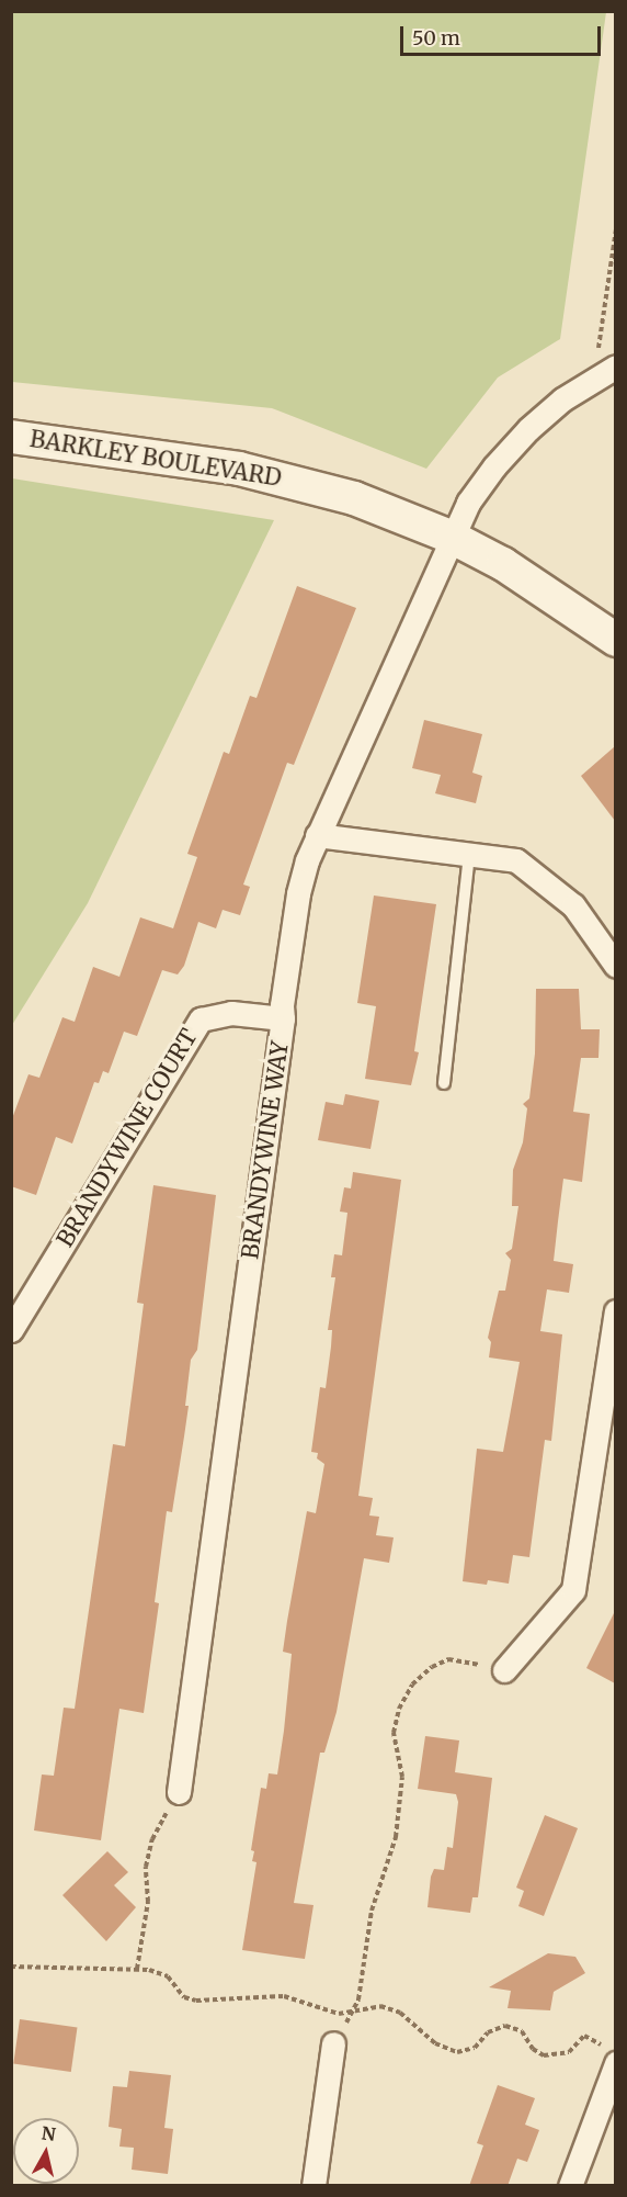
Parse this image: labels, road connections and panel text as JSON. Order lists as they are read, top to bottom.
{
  "streets": {
    "main road": ["BARKLEY BOULEVARD"],
    "street": ["BRANDYWINE COURT", "BRANDYWINE WAY"]
  },
  "crossings": [
    ["BARKLEY BOULEVARD", "BRANDYWINE WAY"],
    ["BRANDYWINE COURT", "BRANDYWINE WAY"]
  ],
  "scale_bar": "50 m",
  "north": "top"
}
